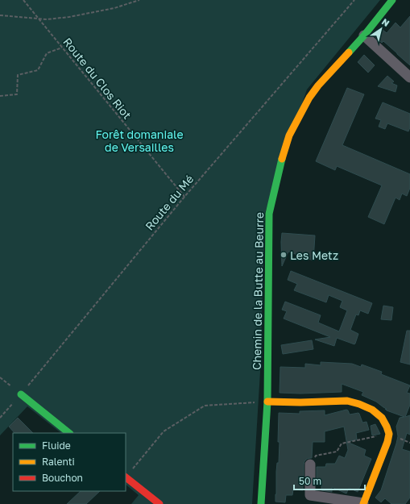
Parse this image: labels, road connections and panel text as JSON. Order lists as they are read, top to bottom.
{
  "streets": {
    "street": ["Chemin de la Butte au Beurre"],
    "path": ["Route du Clos Riot", "Route du Mé"]
  },
  "crossings": [
    ["Route du Clos Riot", "Route du Mé"]
  ],
  "parks": ["Forêt domaniale de Versailles"],
  "places": ["Les Metz"],
  "legend": ["Fluide", "Ralenti", "Bouchon"],
  "scale_bar": "50 m",
  "north": "top right"
}
